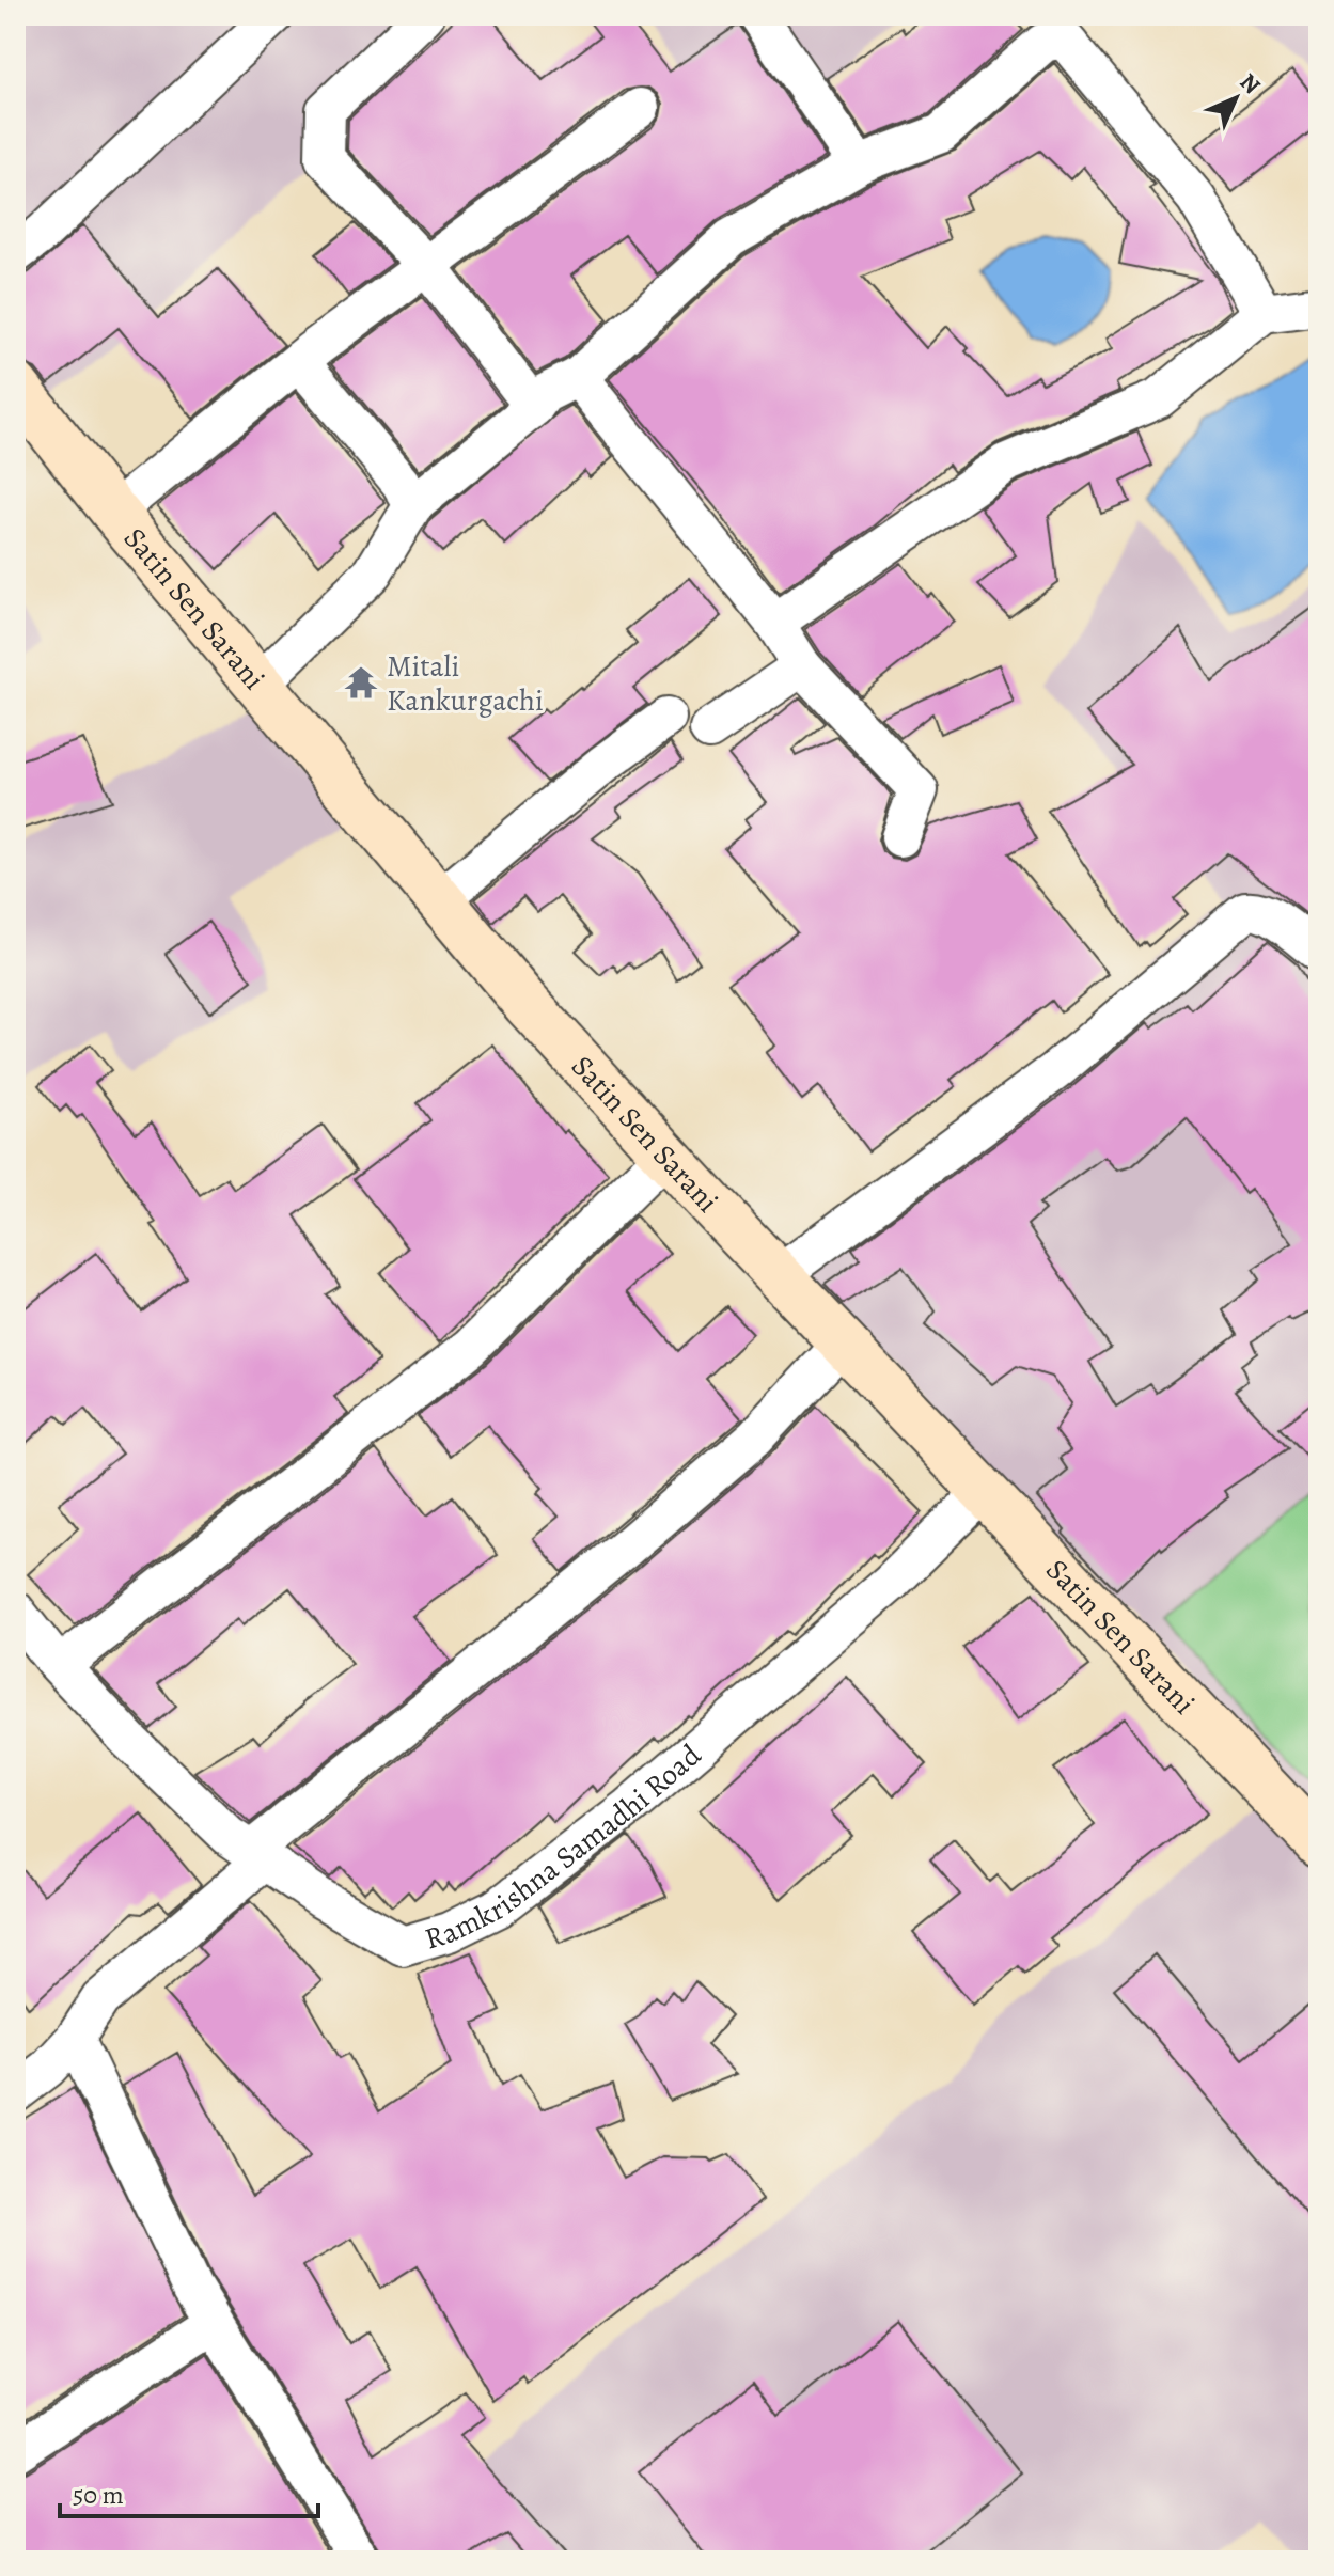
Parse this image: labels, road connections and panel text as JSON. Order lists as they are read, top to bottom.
{
  "streets": {
    "main road": ["Satin Sen Sarani"],
    "street": ["Ramkrishna Samadhi Road"]
  },
  "crossings": [
    ["Satin Sen Sarani", "Ramkrishna Samadhi Road"]
  ],
  "places": {
    "temple": ["Mitali Kankurgachi"]
  },
  "scale_bar": "50 m",
  "north": "top right"
}
